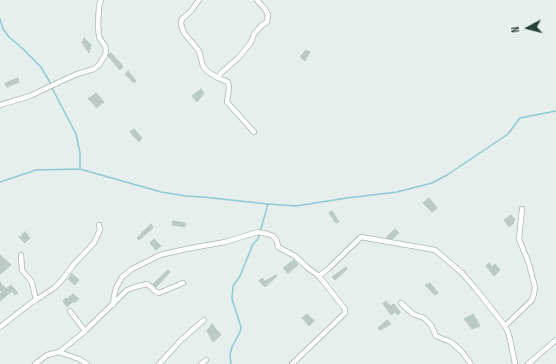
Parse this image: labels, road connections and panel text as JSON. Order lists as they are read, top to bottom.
{
  "north": "left"
}
